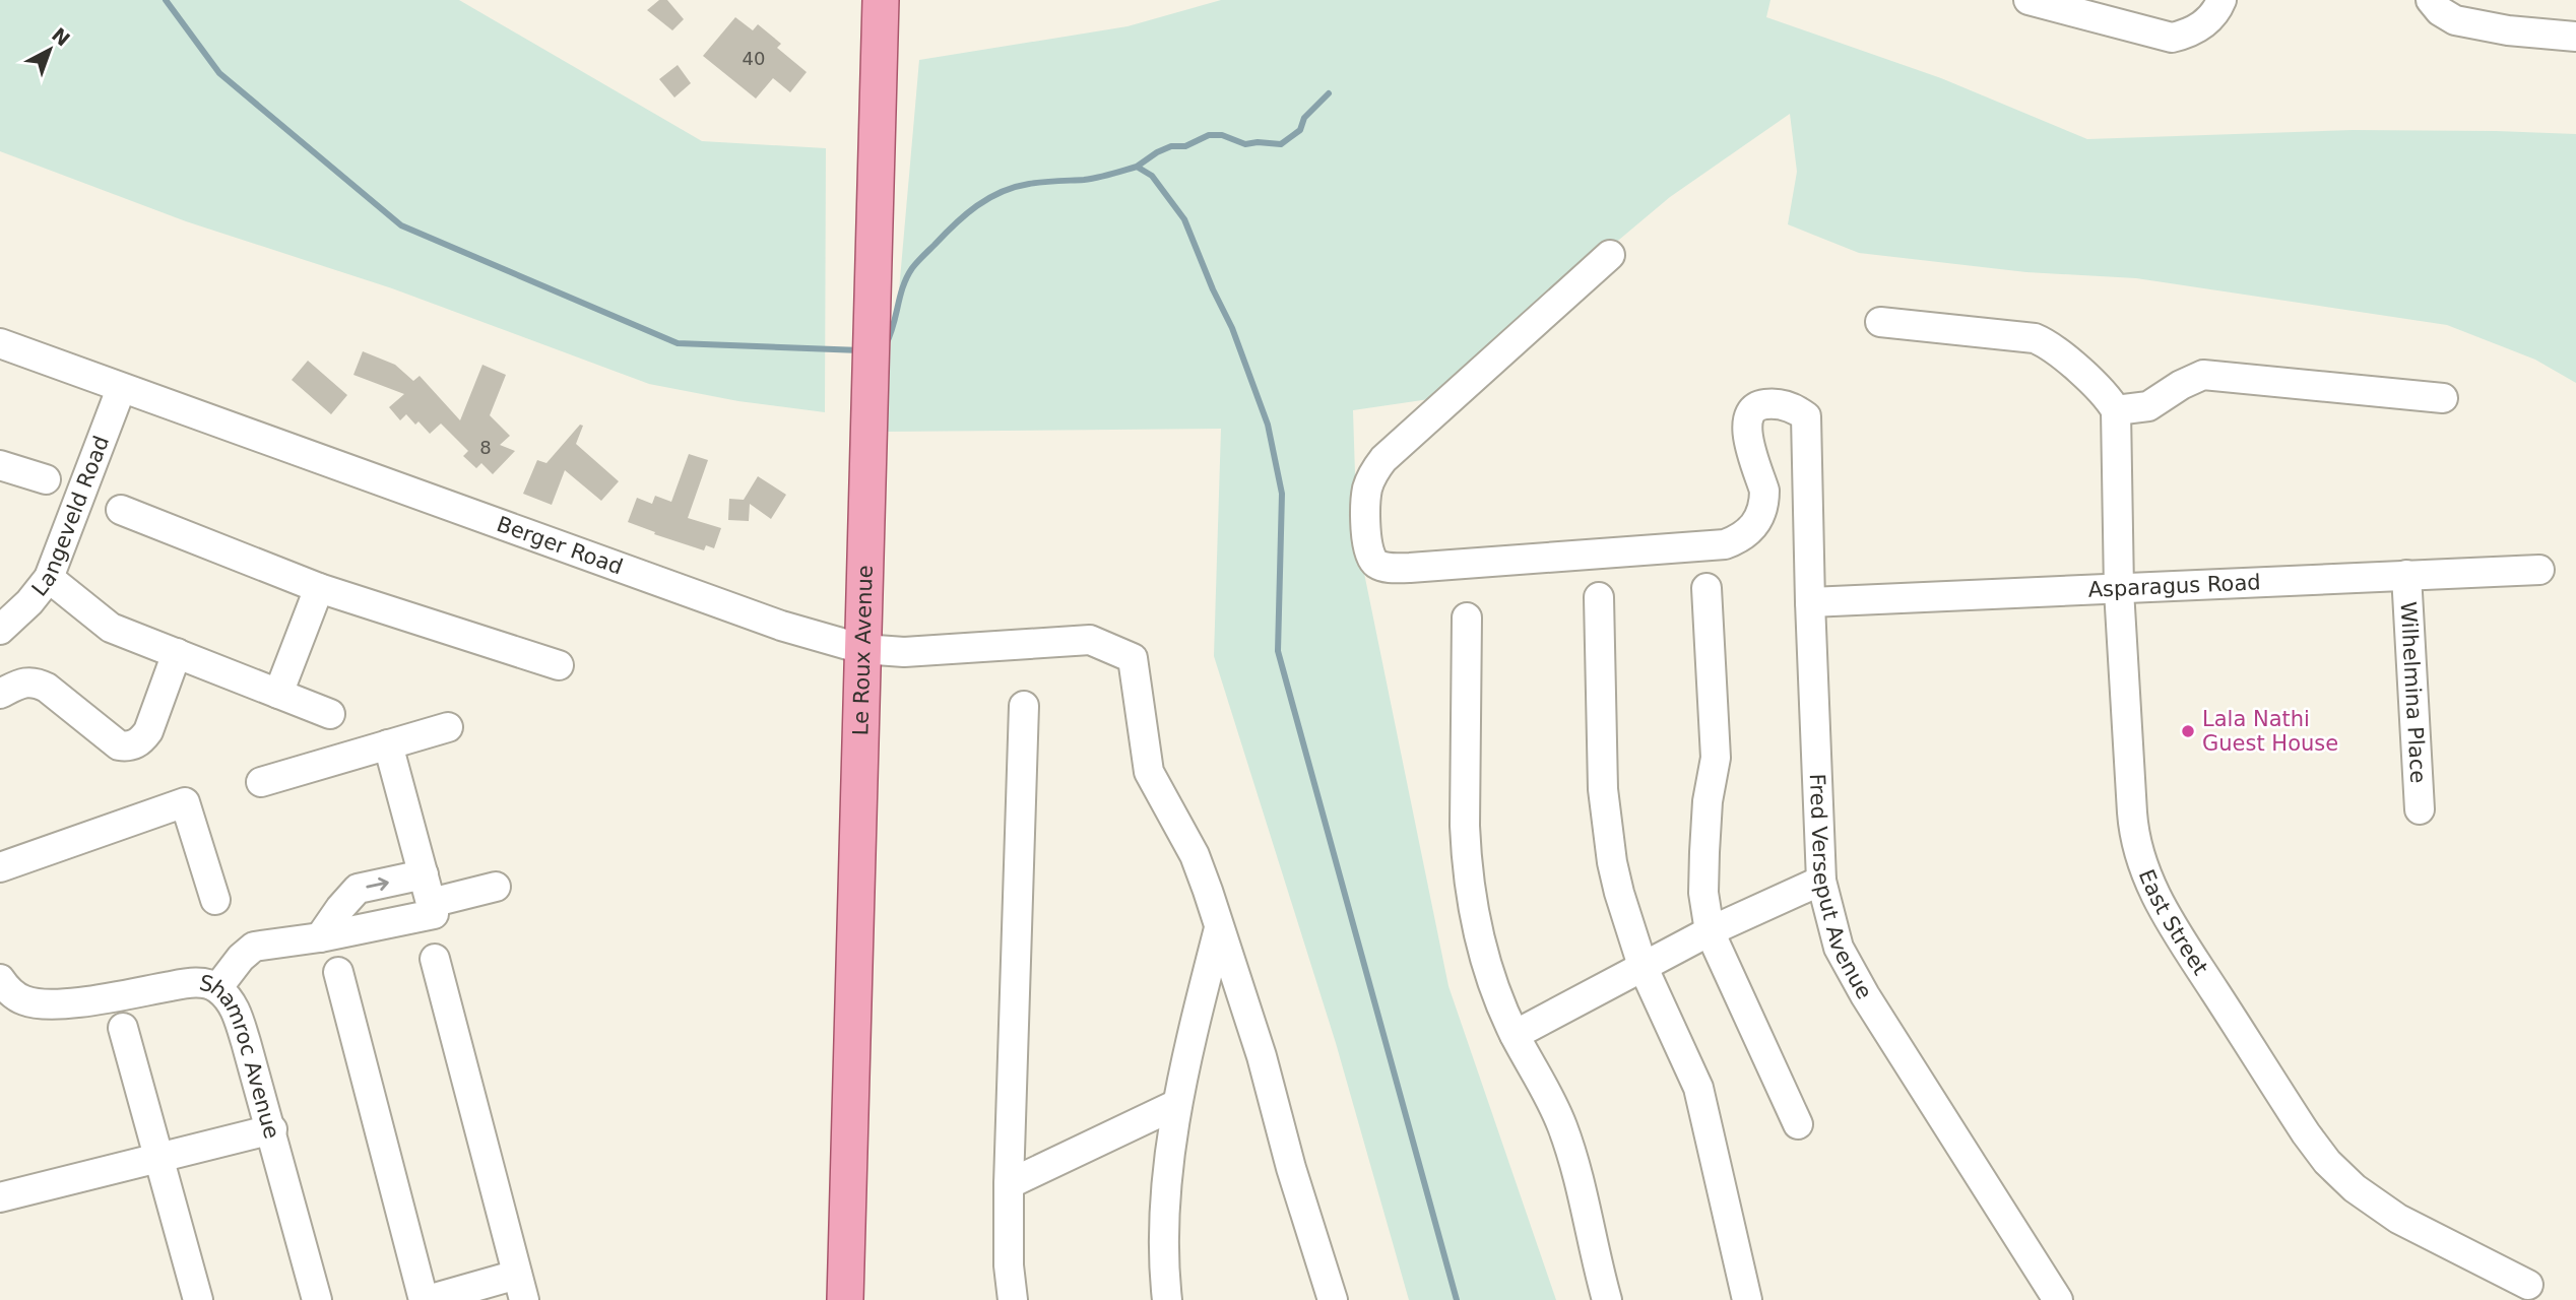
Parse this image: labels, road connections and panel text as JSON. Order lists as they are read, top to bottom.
{
  "streets": {
    "main road": ["Le Roux Avenue"],
    "street": [
      "Langeveld Road",
      "Berger Road",
      "Asparagus Road",
      "Wilhelmina Place",
      "Fred Verseput Avenue",
      "East Street",
      "Shamroc Avenue"
    ]
  },
  "crossings": [
    ["Langeveld Road", "Berger Road"],
    ["Berger Road", "Le Roux Avenue"],
    ["Asparagus Road", "Wilhelmina Place"],
    ["Asparagus Road", "Fred Verseput Avenue"],
    ["Asparagus Road", "East Street"]
  ],
  "places": ["Lala Nathi Guest House"],
  "house_numbers": ["40", "8"],
  "north": "top right"
}
